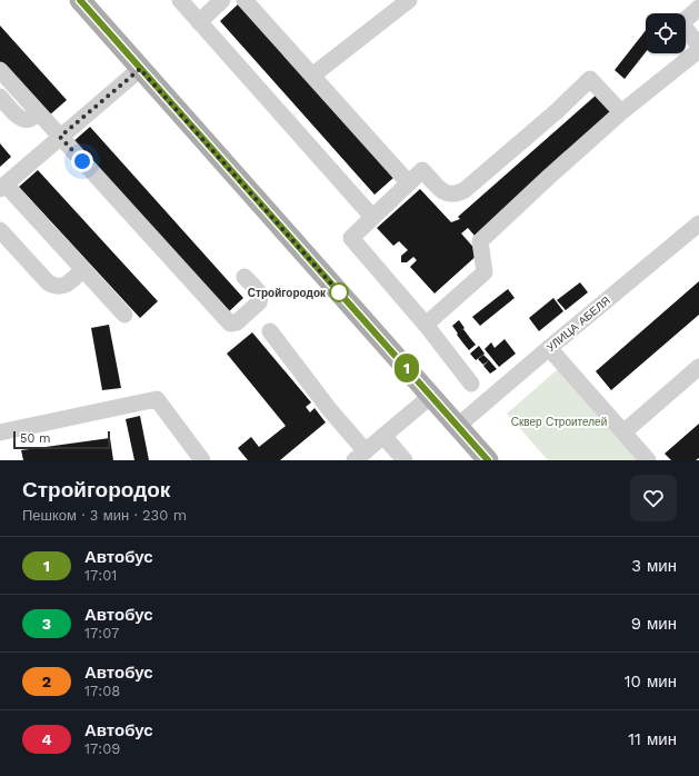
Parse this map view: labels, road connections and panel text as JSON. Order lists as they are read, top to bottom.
{
  "streets": {
    "street": ["УЛИЦА АБЕЛЯ"]
  },
  "parks": ["Сквер Строителей"],
  "places": ["Стройгородок"],
  "lines": ["bus line 1"],
  "scale_bar": "50 m",
  "page": {
    "on_map": "1",
    "scale": "50 m",
    "heading": ["Стройгородок", "Пешком · 3 мин · 230 m"],
    "list": [
      {
        "mark": "1",
        "name": "Автобус",
        "note": "17:01",
        "value": "3 мин"
      },
      {
        "mark": "3",
        "name": "Автобус",
        "note": "17:07",
        "value": "9 мин"
      },
      {
        "mark": "2",
        "name": "Автобус",
        "note": "17:08",
        "value": "10 мин"
      },
      {
        "mark": "4",
        "name": "Автобус",
        "note": "17:09",
        "value": "11 мин"
      }
    ]
  }
}
